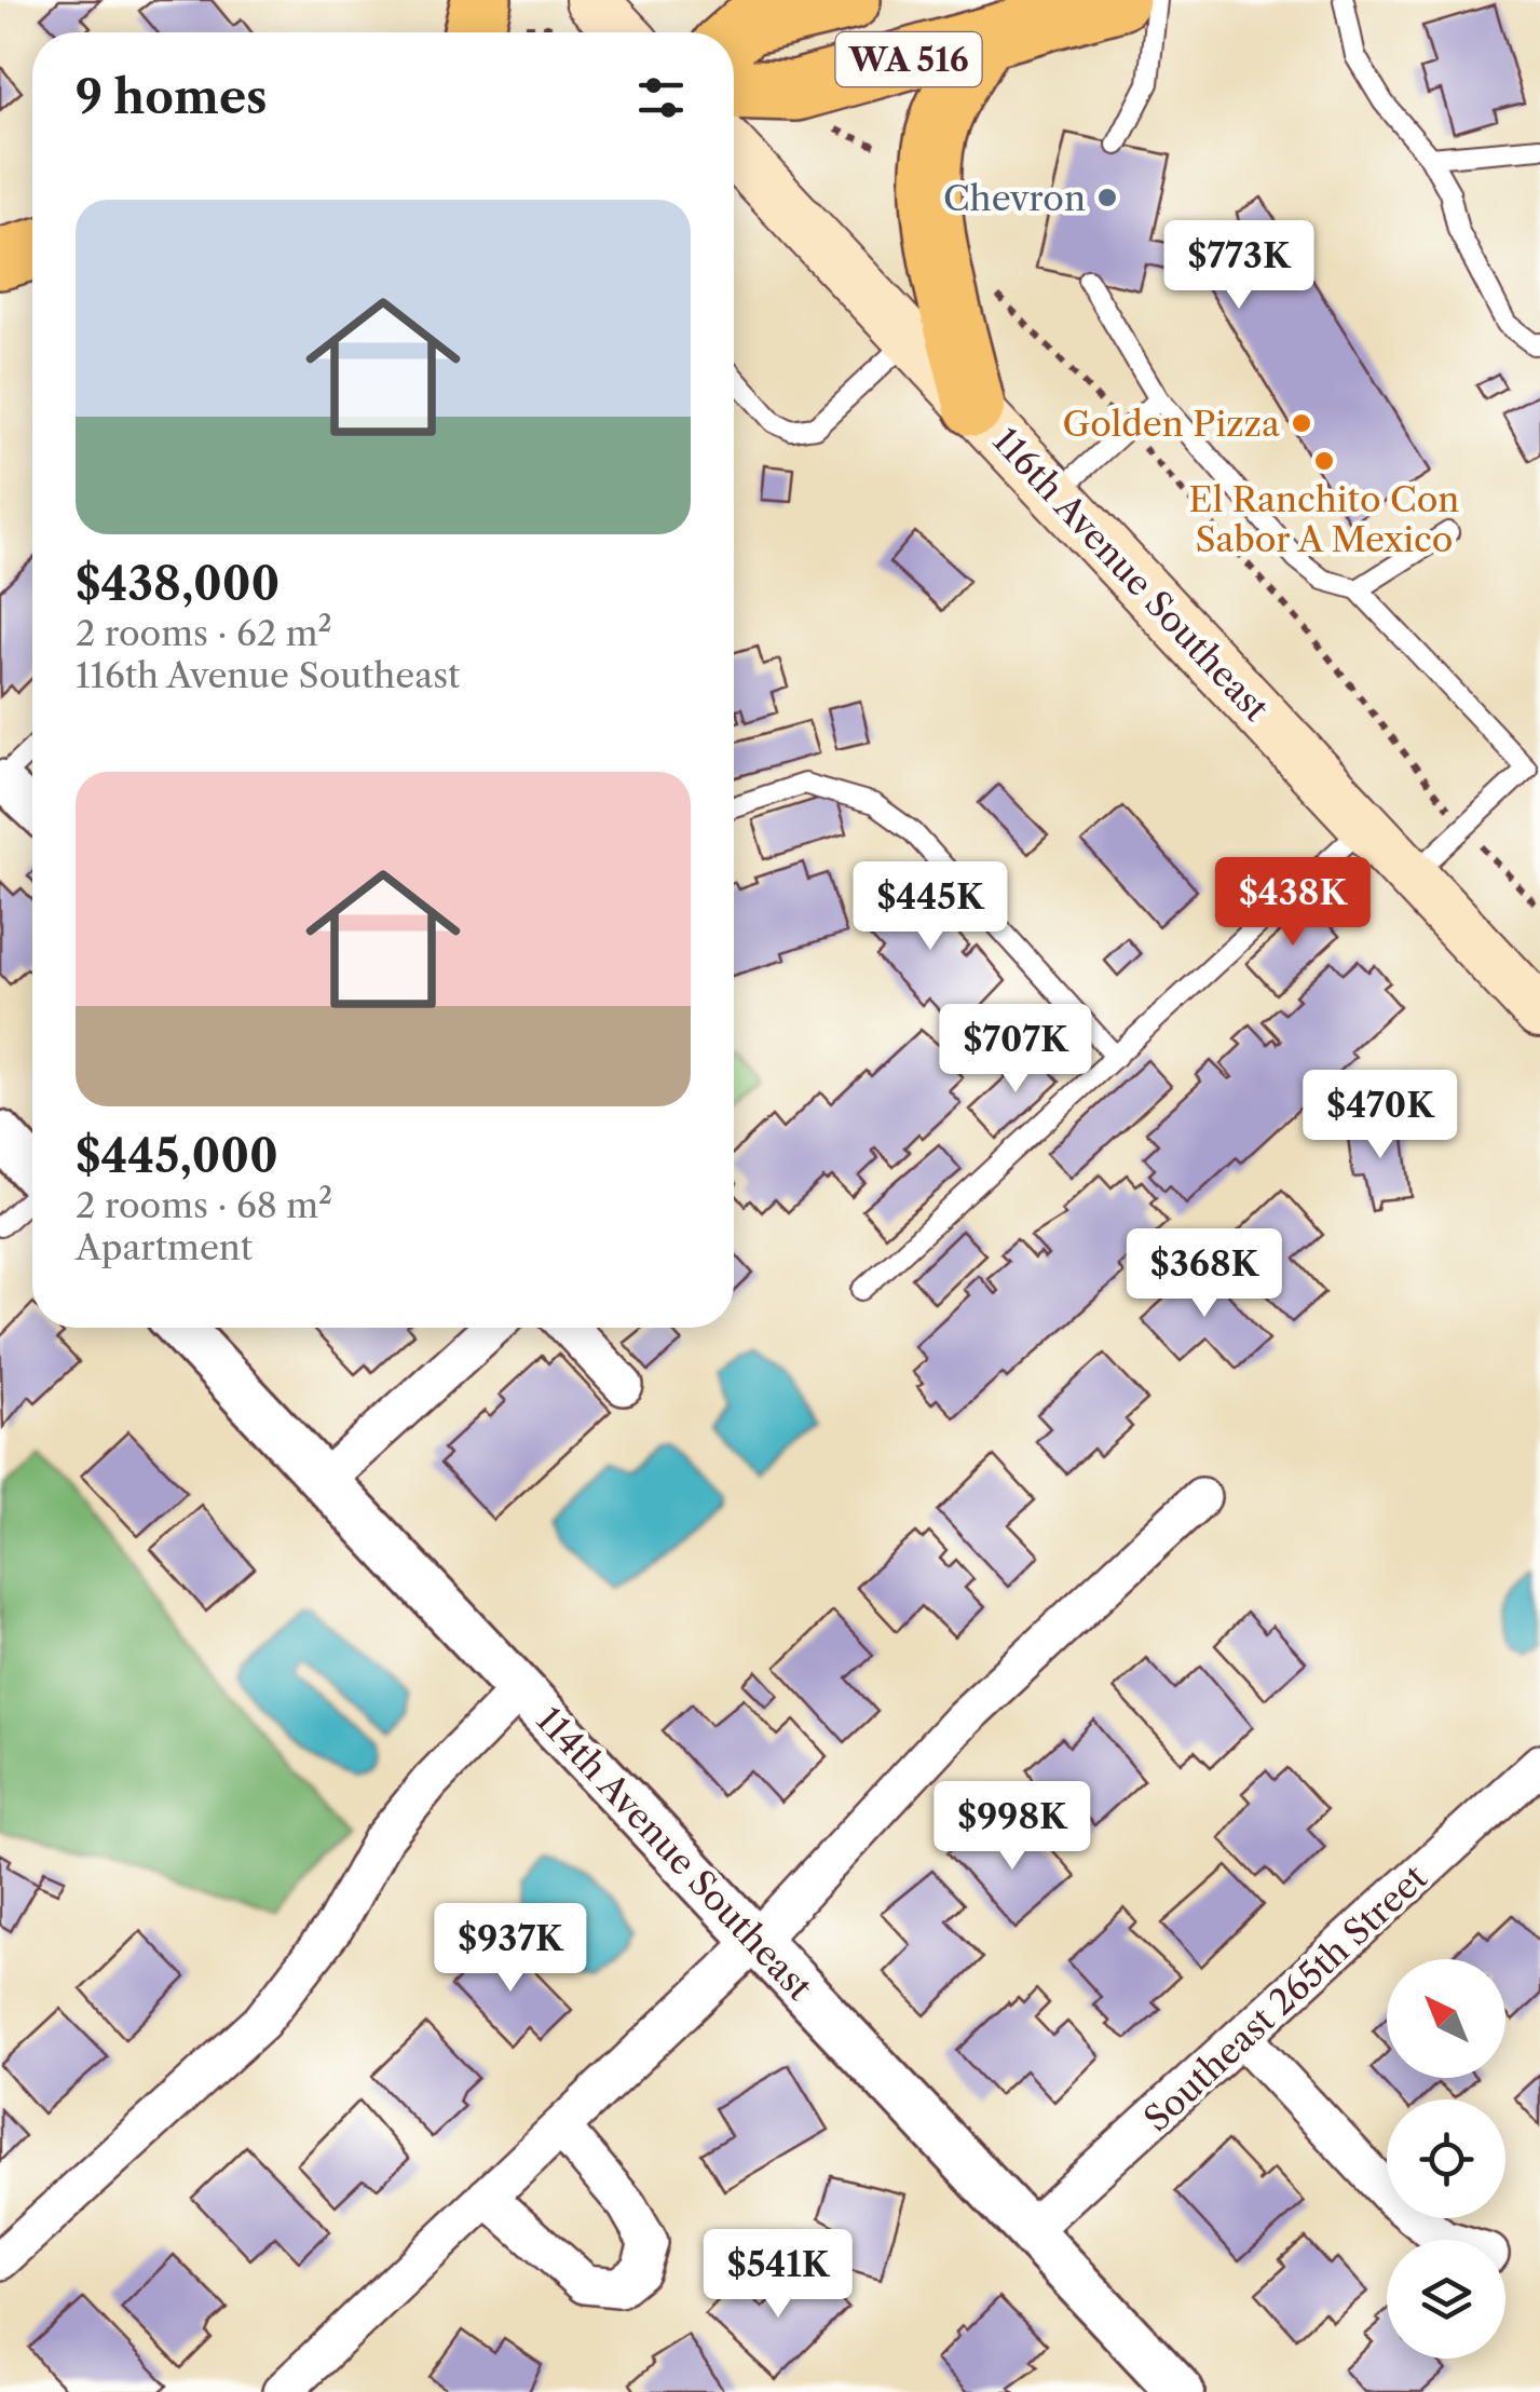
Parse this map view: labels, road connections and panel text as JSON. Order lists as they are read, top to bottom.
{
  "streets": {
    "main road": ["WA 516", "116th Avenue Southeast"],
    "street": ["114th Avenue Southeast", "Southeast 265th Street"]
  },
  "crossings": [
    ["114th Avenue Southeast", "Southeast 265th Street"]
  ],
  "places": ["Chevron", "Golden Pizza", "El Ranchito Con Sabor A Mexico"],
  "north": "top left",
  "page": {
    "heading": "9 homes",
    "list": [
      {
        "name": "$438,000",
        "note": "2 rooms · 62 m² · 116th Avenue Southeast"
      },
      {
        "name": "$445,000",
        "note": "2 rooms · 68 m² · Apartment"
      }
    ],
    "price": [
      "$773K",
      "$438K",
      "$445K",
      "$707K",
      "$470K",
      "$368K",
      "$998K",
      "$937K",
      "$541K"
    ]
  }
}
